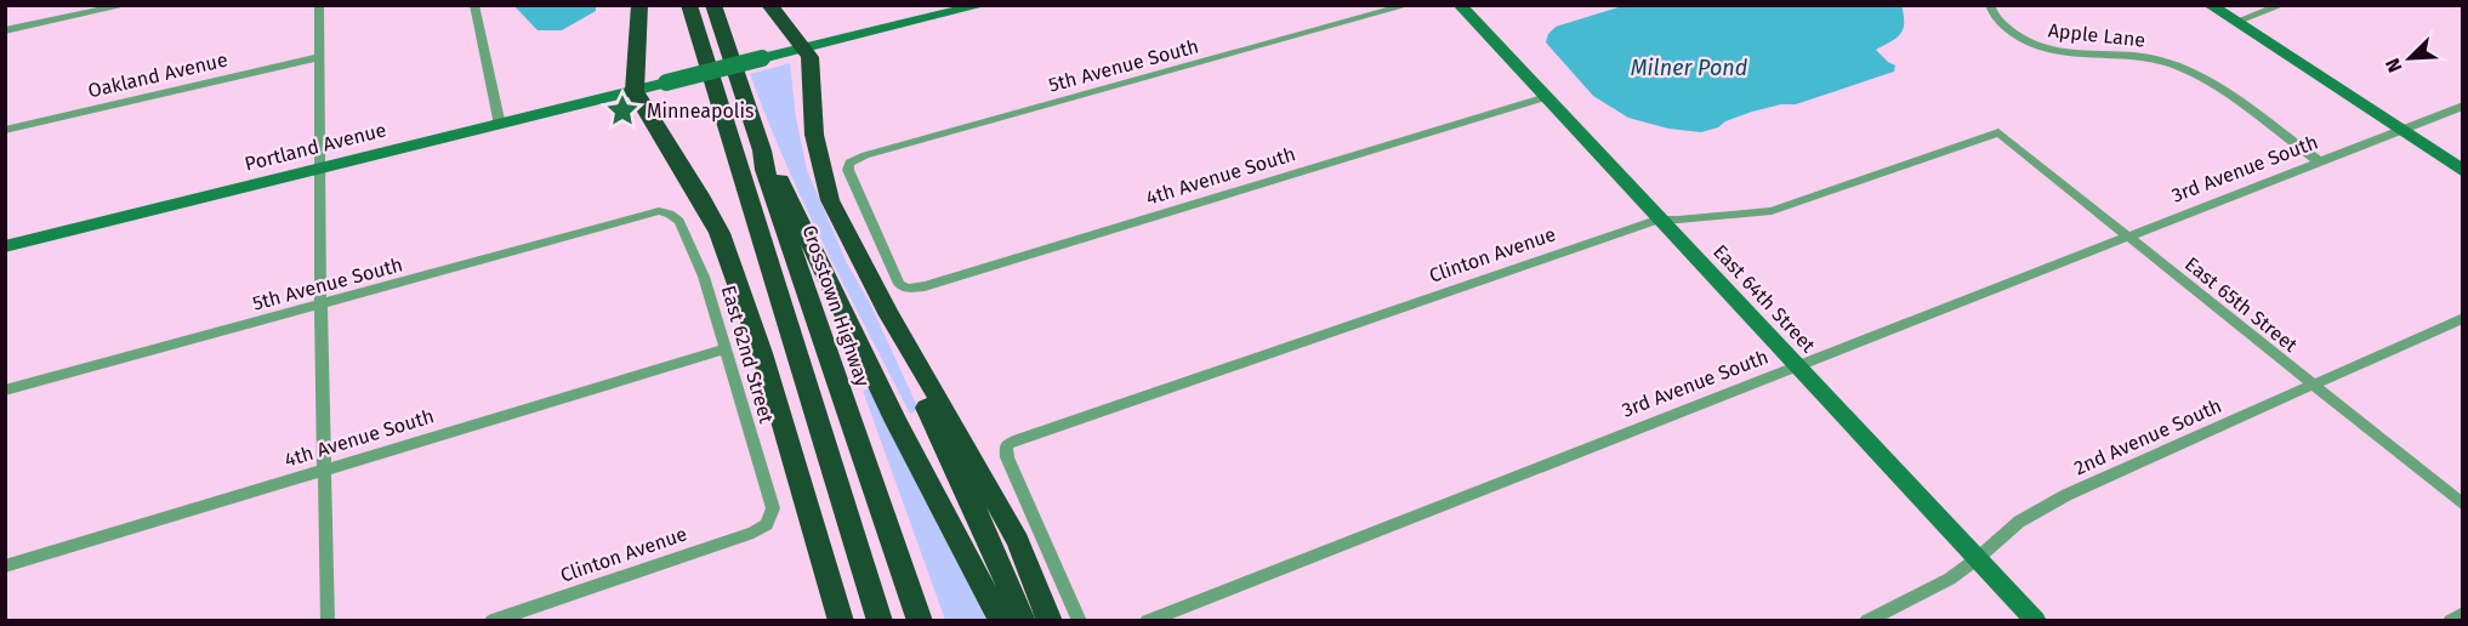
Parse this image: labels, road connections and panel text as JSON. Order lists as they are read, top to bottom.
{
  "streets": {
    "highway": ["Crosstown Highway"],
    "street": [
      "Apple Lane",
      "5th Avenue South",
      "Oakland Avenue",
      "Portland Avenue",
      "3rd Avenue South",
      "4th Avenue South",
      "Clinton Avenue",
      "East 64th Street",
      "East 65th Street",
      "East 62nd Street",
      "2nd Avenue South"
    ]
  },
  "crossings": [
    ["Apple Lane", "3rd Avenue South"],
    ["5th Avenue South", "4th Avenue South"],
    ["5th Avenue South", "East 62nd Street"],
    ["3rd Avenue South", "East 64th Street"],
    ["3rd Avenue South", "East 65th Street"],
    ["4th Avenue South", "East 64th Street"],
    ["4th Avenue South", "East 62nd Street"],
    ["Clinton Avenue", "East 64th Street"],
    ["Clinton Avenue", "East 65th Street"],
    ["Clinton Avenue", "East 62nd Street"],
    ["East 64th Street", "2nd Avenue South"],
    ["East 65th Street", "2nd Avenue South"]
  ],
  "water": ["Milner Pond"],
  "places": {
    "place": ["Minneapolis"]
  },
  "north": "bottom left"
}
